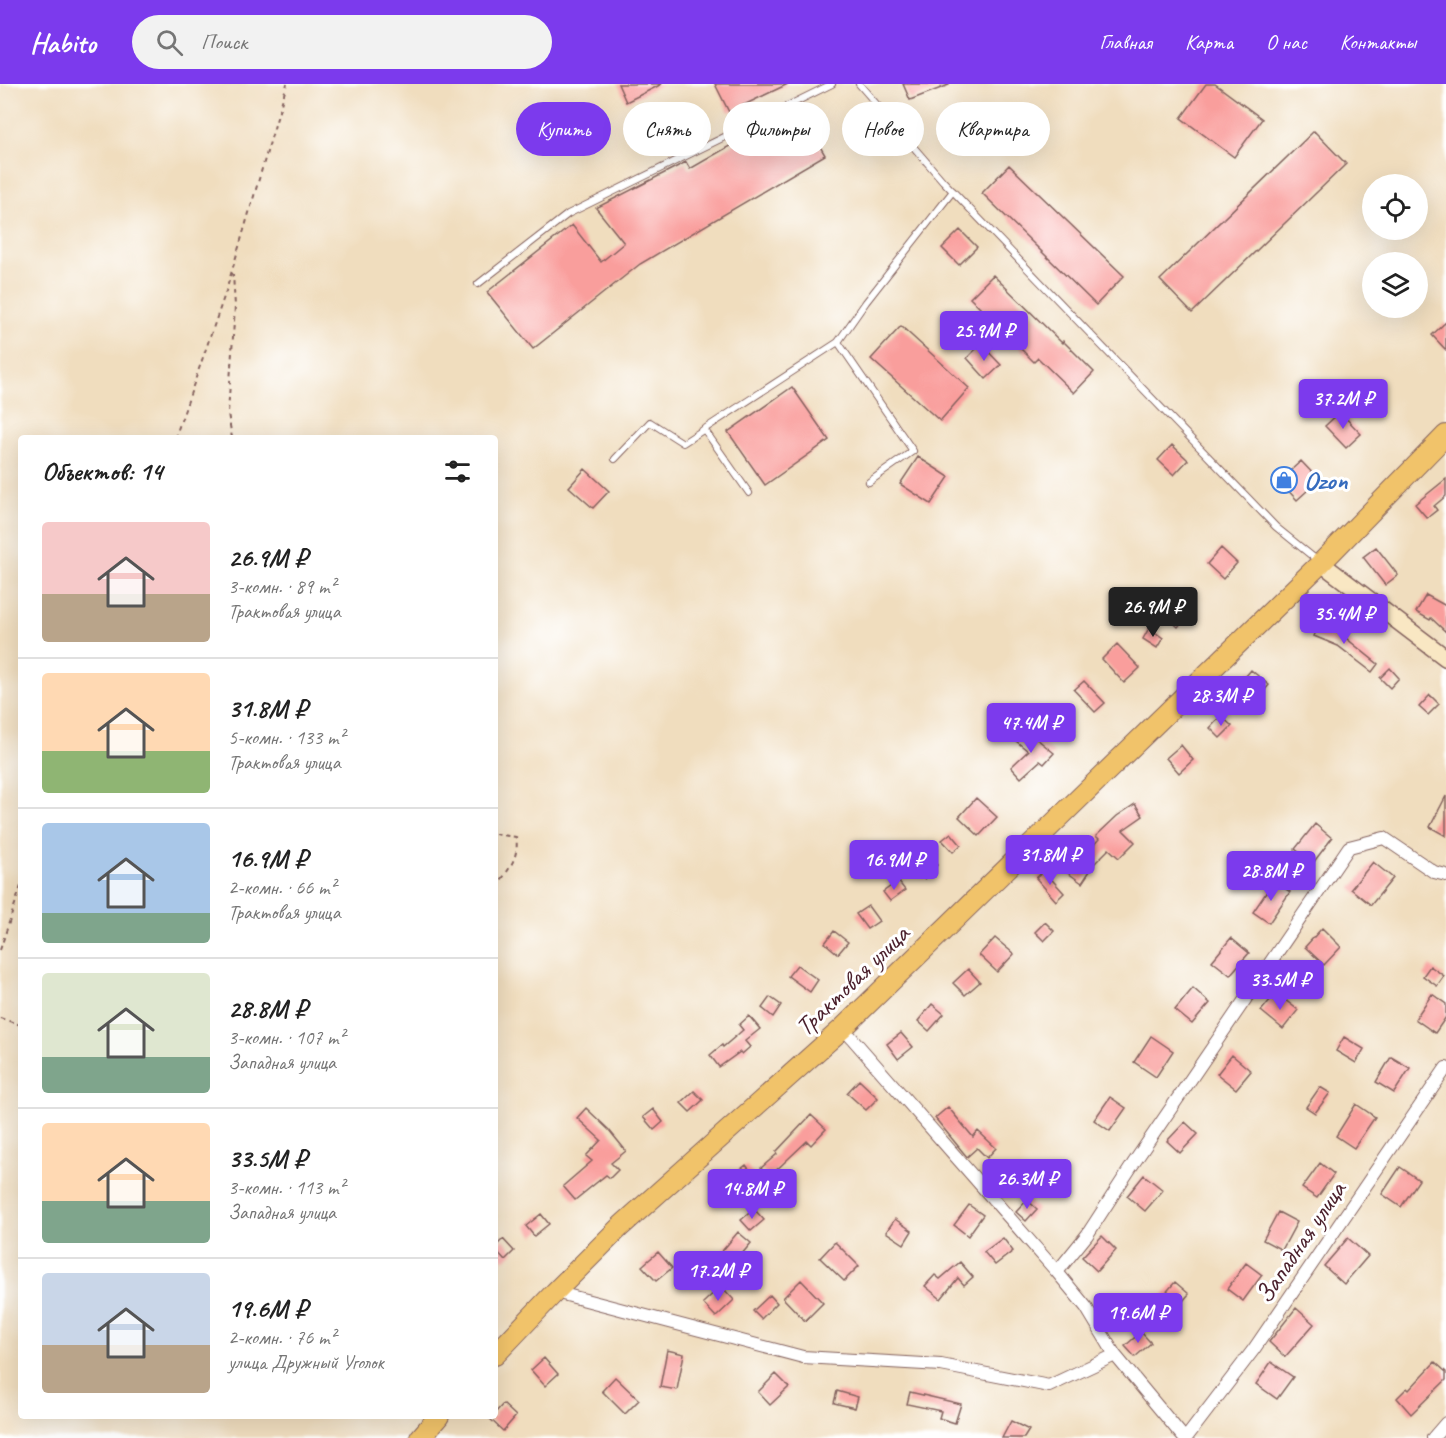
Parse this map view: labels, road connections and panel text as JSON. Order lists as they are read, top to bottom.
{
  "streets": {
    "main road": ["Трактовая улица"],
    "street": ["Западная улица"]
  },
  "places": {
    "shop": ["Ozon"]
  },
  "page": {
    "header": "Habito",
    "search": "Поиск",
    "nav": [
      "Главная",
      "Карта",
      "О нас",
      "Контакты"
    ],
    "chip": [
      "Купить",
      "Снять",
      "Фильтры",
      "Новое",
      "Квартира"
    ],
    "price": [
      "25.9M ₽",
      "37.2M ₽",
      "26.9M ₽",
      "35.4M ₽",
      "28.3M ₽",
      "47.4M ₽",
      "31.8M ₽",
      "16.9M ₽",
      "28.8M ₽",
      "33.5M ₽",
      "26.3M ₽",
      "14.8M ₽",
      "17.2M ₽",
      "19.6M ₽"
    ],
    "heading": "Объектов: 14",
    "list": [
      {
        "name": "26.9M ₽",
        "note": "3-комн. · 89 m² · Трактовая улица"
      },
      {
        "name": "31.8M ₽",
        "note": "5-комн. · 133 m² · Трактовая улица"
      },
      {
        "name": "16.9M ₽",
        "note": "2-комн. · 66 m² · Трактовая улица"
      },
      {
        "name": "28.8M ₽",
        "note": "3-комн. · 107 m² · Западная улица"
      },
      {
        "name": "33.5M ₽",
        "note": "3-комн. · 113 m² · Западная улица"
      },
      {
        "name": "19.6M ₽",
        "note": "2-комн. · 76 m² · улица Дружный Уголок"
      }
    ]
  }
}
